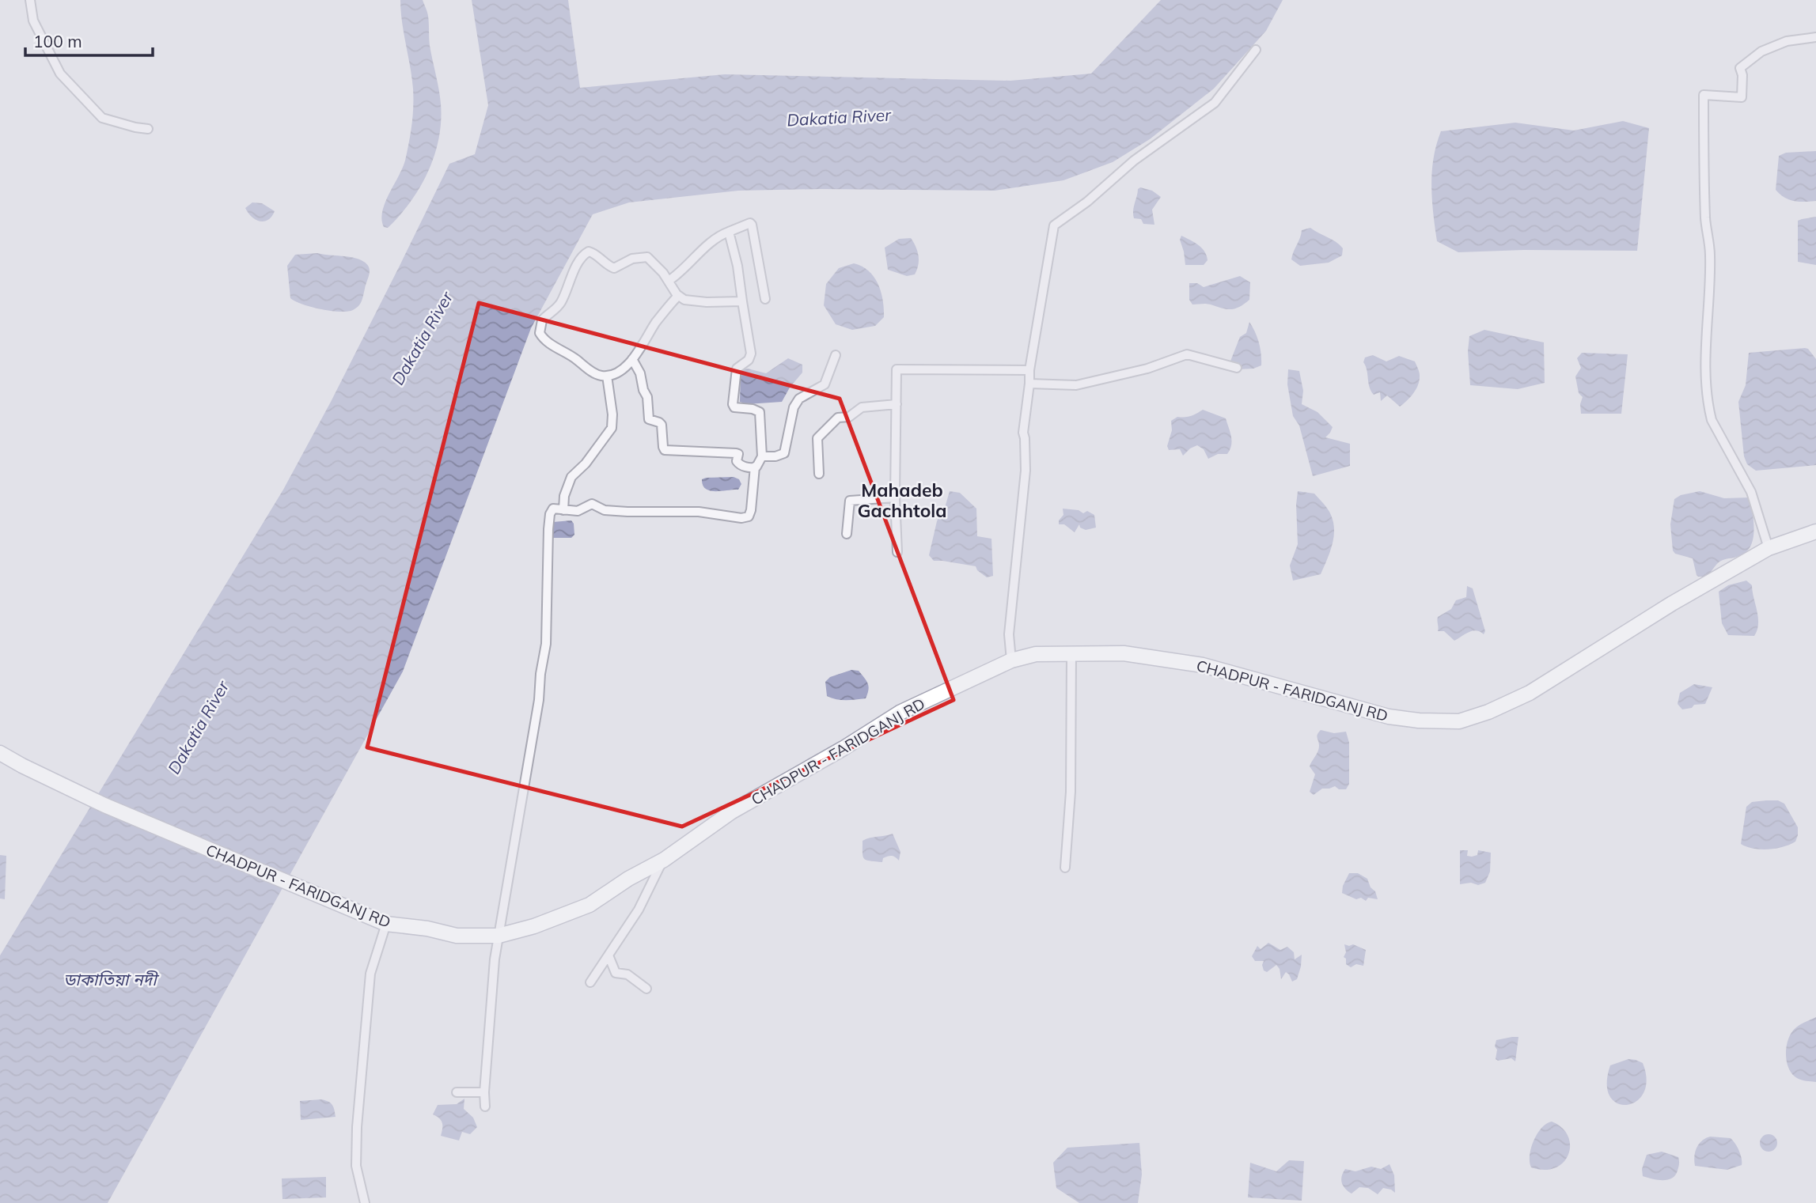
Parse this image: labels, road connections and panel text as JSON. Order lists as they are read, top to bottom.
{
  "streets": {
    "main road": ["CHADPUR - FARIDGANJ RD"]
  },
  "districts": ["Mahadeb Gachhtola"],
  "water": ["Dakatia River", "ডাকাতিয়া নদী"],
  "scale_bar": "100 m"
}
